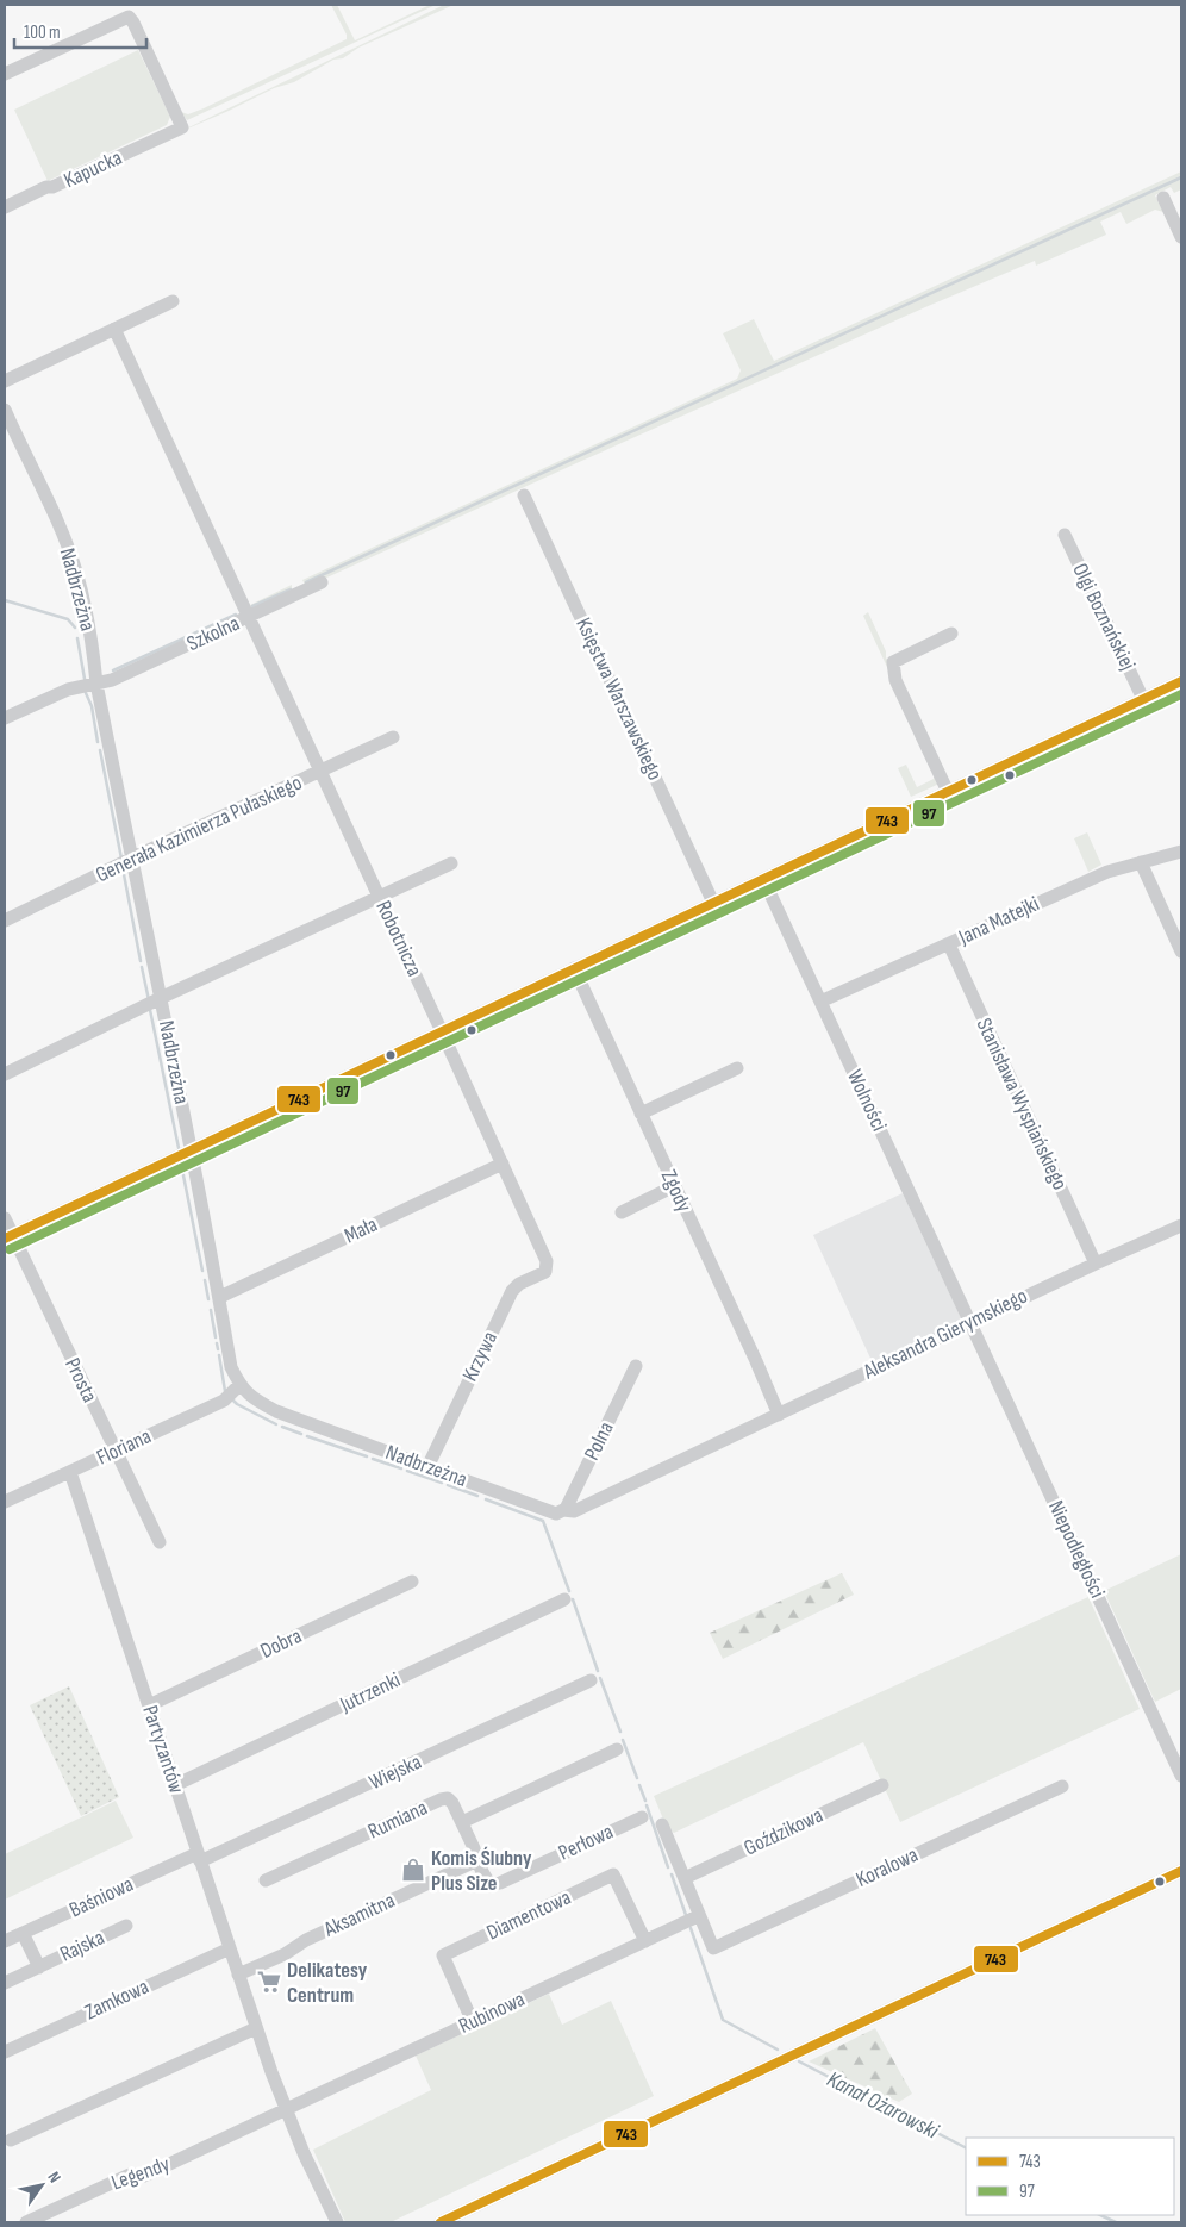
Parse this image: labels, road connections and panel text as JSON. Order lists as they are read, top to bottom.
{
  "streets": {
    "street": [
      "Kapucka",
      "Nadbrzeżna",
      "Olgi Boznańskiej",
      "Szkolna",
      "Księstwa Warszawskiego",
      "Generała Kazimierza Pułaskiego",
      "Jana Matejki",
      "Robotnicza",
      "Wolności",
      "Stanisława Wyspiańskiego",
      "Zgody",
      "Mała",
      "Aleksandra Gierymskiego",
      "Krzywa",
      "Prosta",
      "Polna",
      "Floriana",
      "Niepodległości",
      "Dobra",
      "Jutrzenki",
      "Partyzantów",
      "Wiejska",
      "Rumiana",
      "Goździkowa",
      "Perłowa",
      "Koralowa",
      "Baśniowa",
      "Aksamitna",
      "Diamentowa",
      "Rajska",
      "Zamkowa",
      "Rubinowa",
      "Legendy"
    ]
  },
  "crossings": [
    ["Nadbrzeżna", "Szkolna"],
    ["Nadbrzeżna", "Generała Kazimierza Pułaskiego"],
    ["Nadbrzeżna", "Mała"],
    ["Nadbrzeżna", "Aleksandra Gierymskiego"],
    ["Nadbrzeżna", "Krzywa"],
    ["Nadbrzeżna", "Polna"],
    ["Nadbrzeżna", "Floriana"],
    ["Szkolna", "Robotnicza"],
    ["Generała Kazimierza Pułaskiego", "Robotnicza"],
    ["Jana Matejki", "Wolności"],
    ["Jana Matejki", "Stanisława Wyspiańskiego"],
    ["Robotnicza", "Mała"],
    ["Robotnicza", "Krzywa"],
    ["Wolności", "Aleksandra Gierymskiego"],
    ["Wolności", "Niepodległości"],
    ["Stanisława Wyspiańskiego", "Aleksandra Gierymskiego"],
    ["Zgody", "Aleksandra Gierymskiego"],
    ["Aleksandra Gierymskiego", "Polna"],
    ["Aleksandra Gierymskiego", "Niepodległości"],
    ["Prosta", "Floriana"],
    ["Floriana", "Partyzantów"],
    ["Dobra", "Partyzantów"],
    ["Jutrzenki", "Partyzantów"],
    ["Partyzantów", "Wiejska"],
    ["Partyzantów", "Baśniowa"],
    ["Partyzantów", "Aksamitna"],
    ["Partyzantów", "Zamkowa"],
    ["Partyzantów", "Rubinowa"],
    ["Partyzantów", "Legendy"],
    ["Wiejska", "Baśniowa"],
    ["Perłowa", "Aksamitna"],
    ["Koralowa", "Rubinowa"],
    ["Baśniowa", "Rajska"],
    ["Diamentowa", "Rubinowa"],
    ["Rubinowa", "Legendy"]
  ],
  "water": ["Kanał Ożarowski"],
  "places": {
    "shop": ["Komis Ślubny Plus Size"],
    "supermarket": ["Delikatesy Centrum"]
  },
  "lines": ["transit line 743", "transit line 97"],
  "legend": ["743", "97"],
  "scale_bar": "100 m",
  "north": "top right"
}
